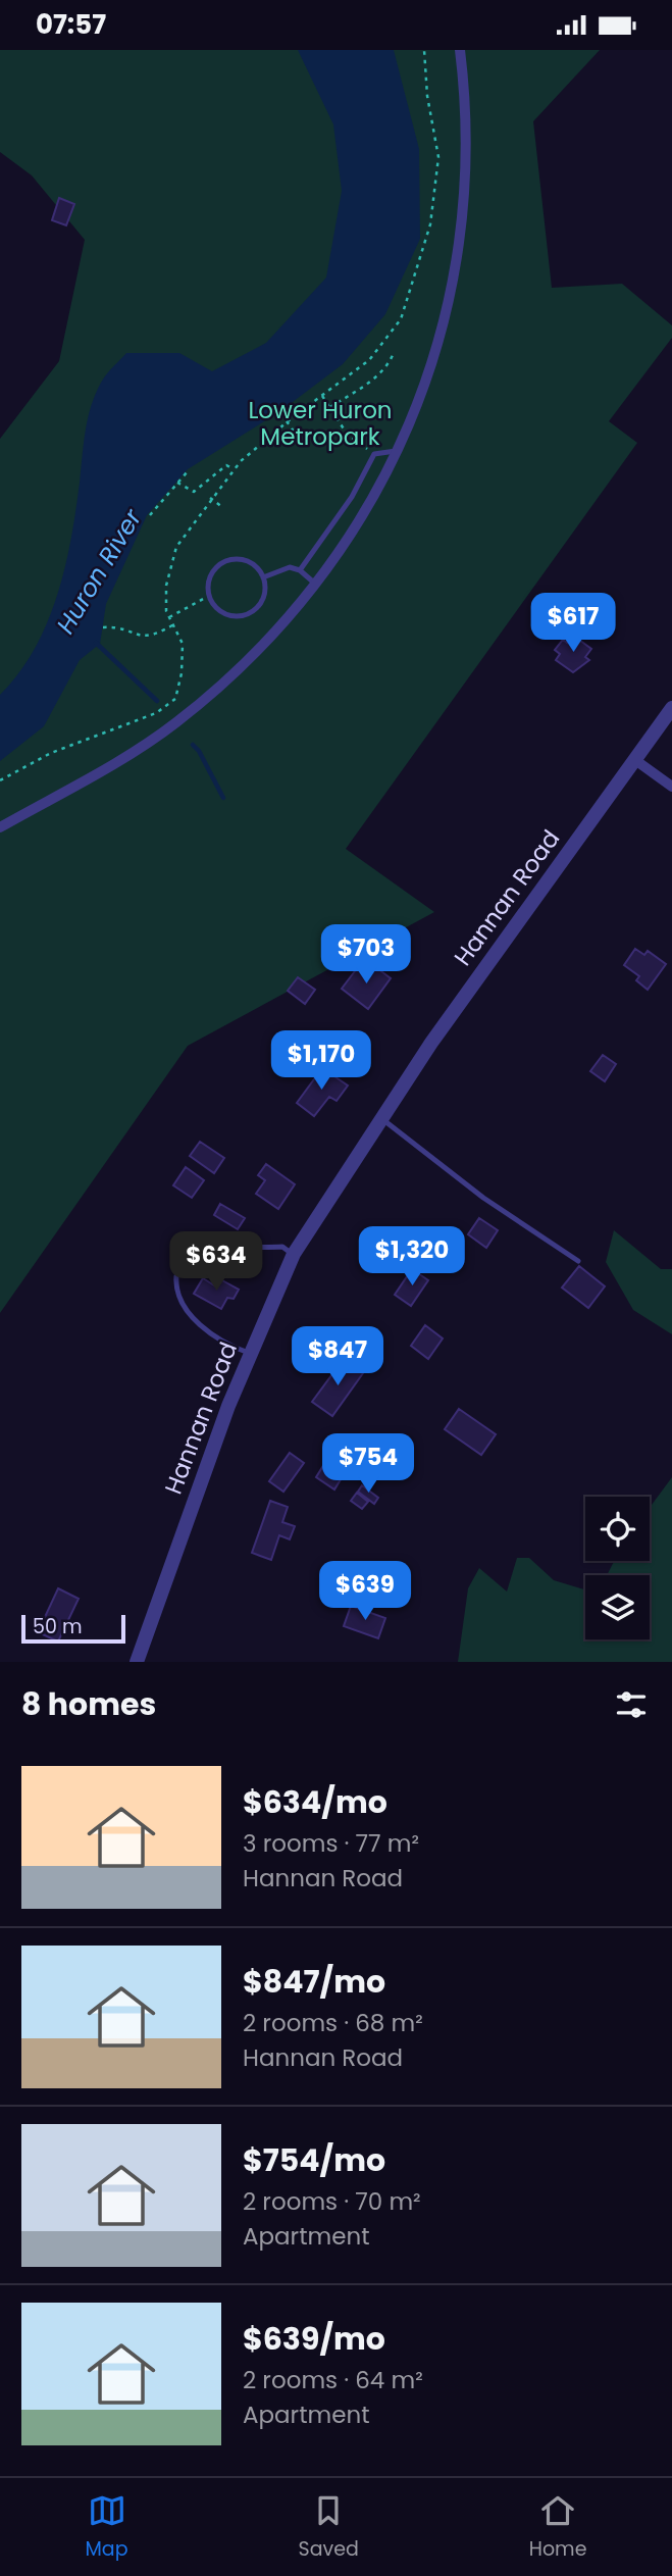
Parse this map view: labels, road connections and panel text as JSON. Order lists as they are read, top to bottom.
{
  "streets": {
    "street": ["Hannan Road"]
  },
  "water": ["Huron River"],
  "parks": ["Lower Huron Metropark"],
  "scale_bar": "50 m",
  "page": {
    "status": "07:57",
    "price": [
      "$617",
      "$703",
      "$1,170",
      "$1,320",
      "$634",
      "$847",
      "$754",
      "$639"
    ],
    "scale": "50 m",
    "heading": "8 homes",
    "list": [
      {
        "name": "$634/mo",
        "note": "3 rooms · 77 m² · Hannan Road"
      },
      {
        "name": "$847/mo",
        "note": "2 rooms · 68 m² · Hannan Road"
      },
      {
        "name": "$754/mo",
        "note": "2 rooms · 70 m² · Apartment"
      },
      {
        "name": "$639/mo",
        "note": "2 rooms · 64 m² · Apartment"
      }
    ],
    "tabs": ["Map", "Saved", "Home"]
  }
}
